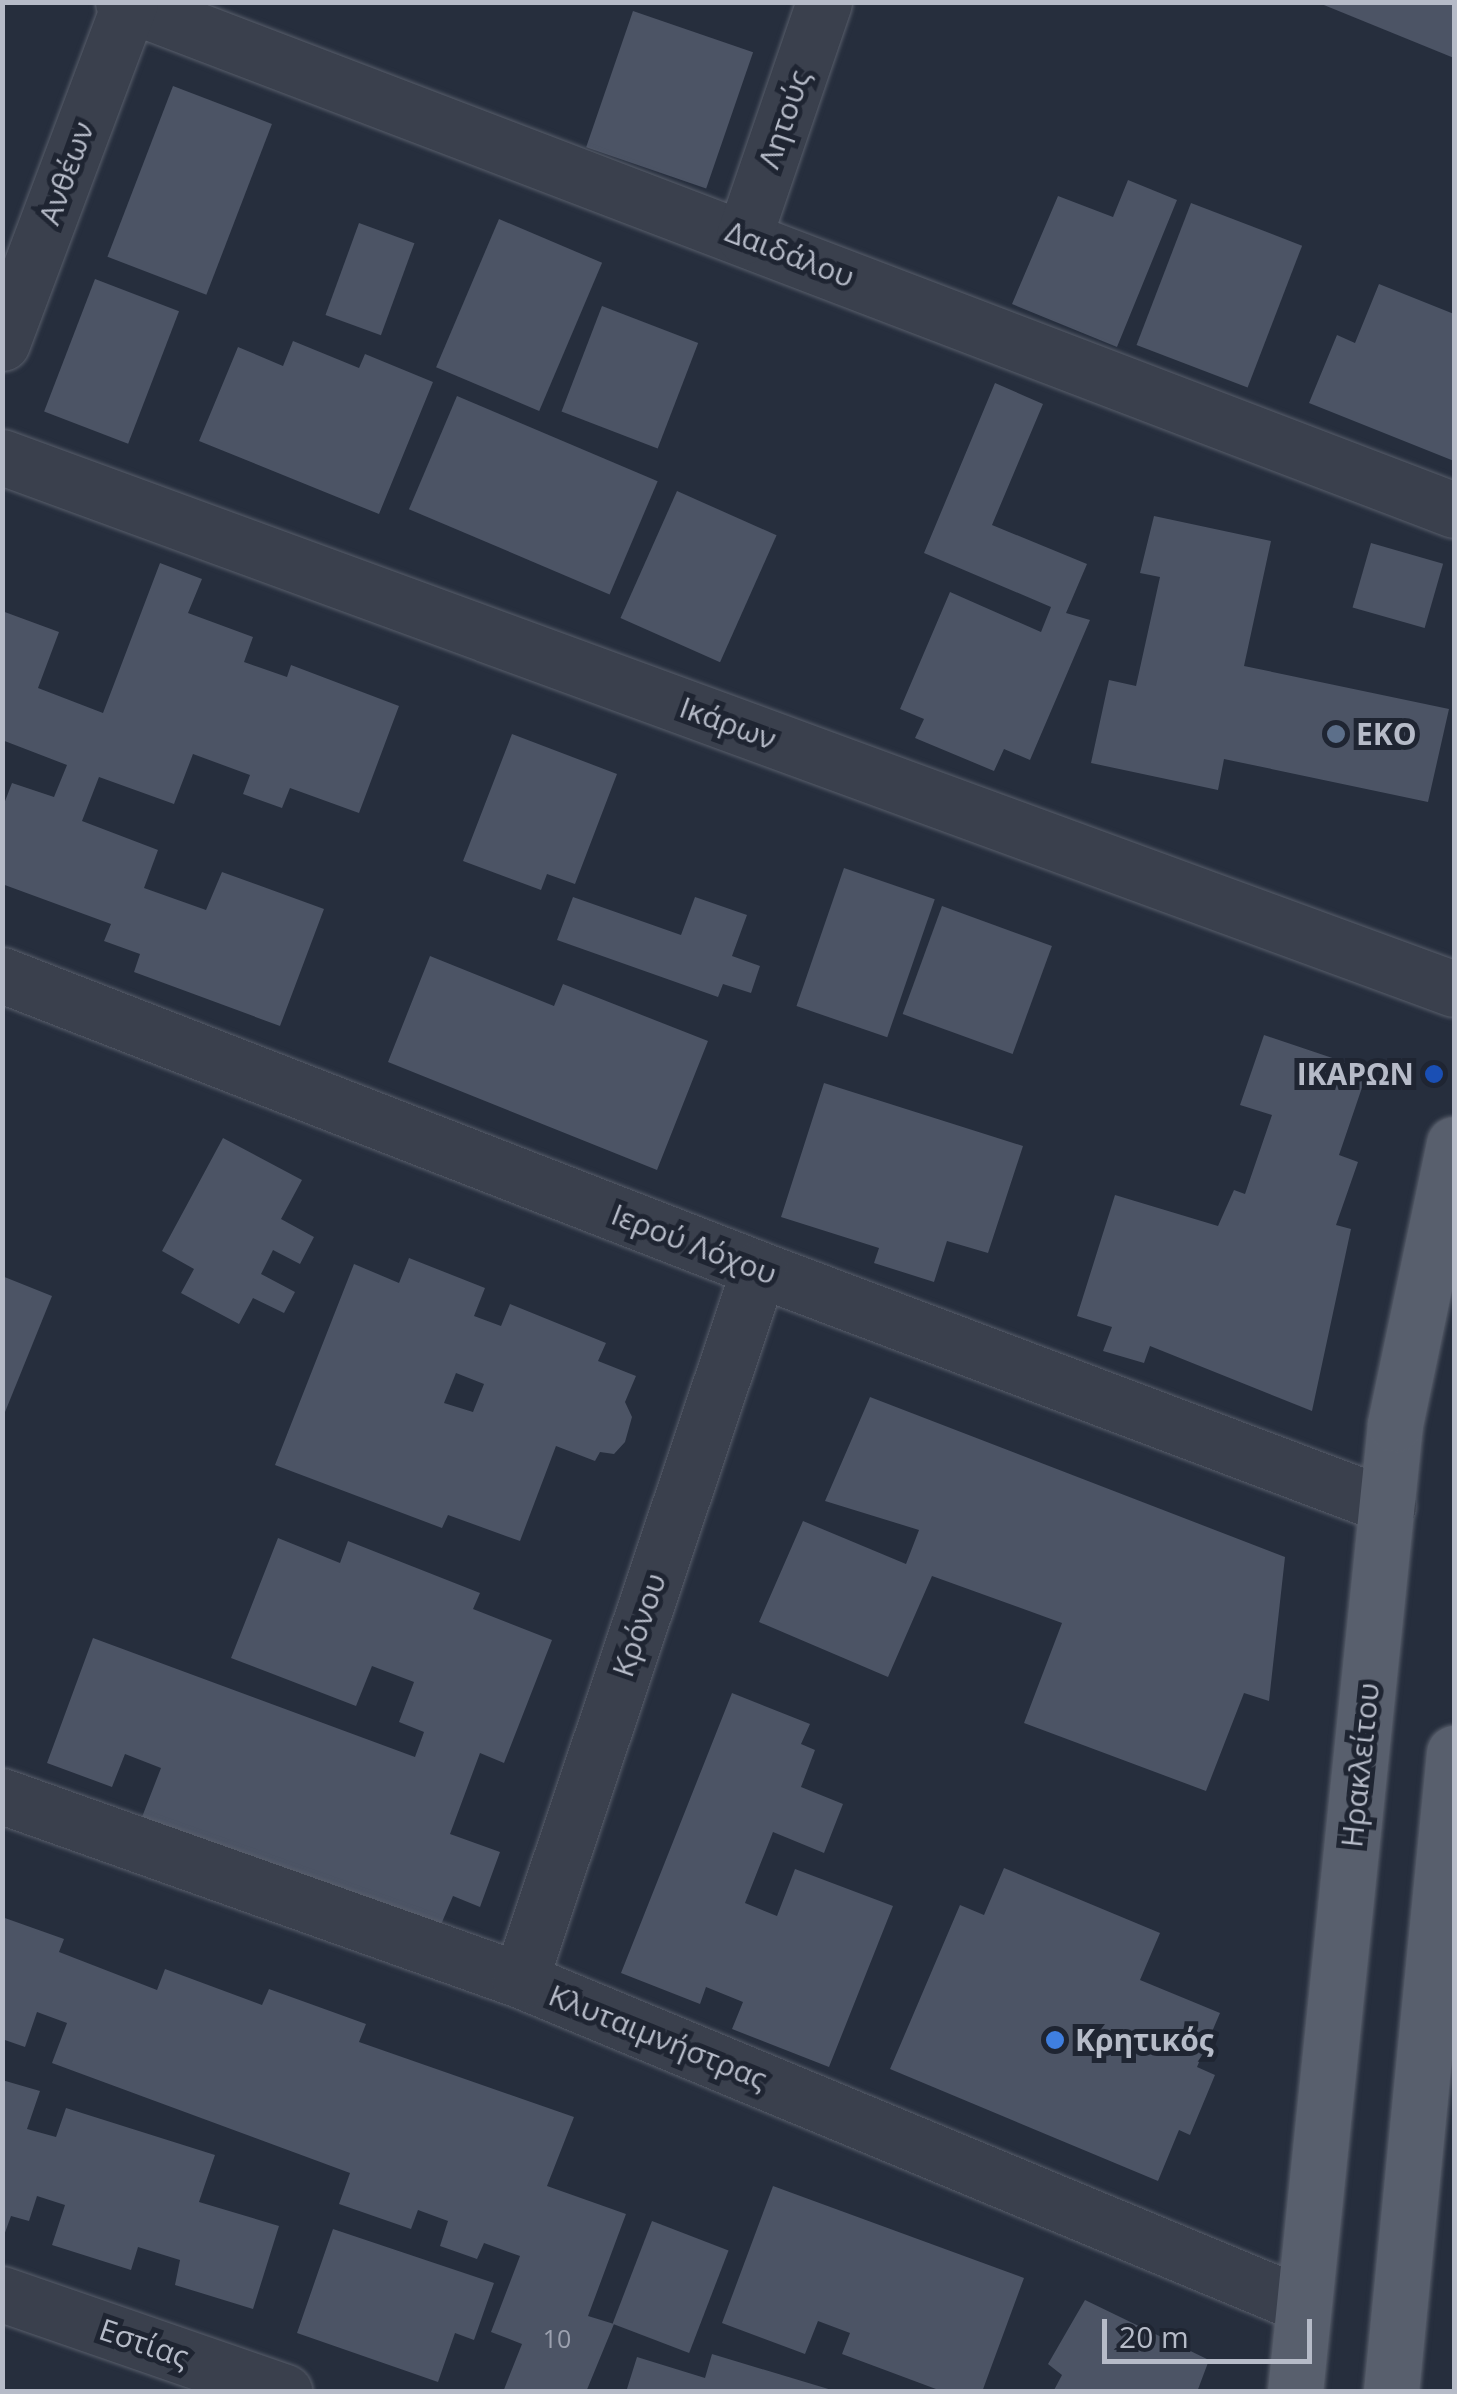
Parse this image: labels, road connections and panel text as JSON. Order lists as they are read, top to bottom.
{
  "streets": {
    "main road": ["Ηρακλείτου"],
    "street": [
      "Λητούς",
      "Ανθέων",
      "Δαιδάλου",
      "Ικάρων",
      "Ιερού Λόχου",
      "Κρόνου",
      "Κλυταιμνήστρας",
      "Εστίας"
    ]
  },
  "crossings": [
    ["Λητούς", "Δαιδάλου"],
    ["Ανθέων", "Δαιδάλου"],
    ["Ιερού Λόχου", "Κρόνου"],
    ["Ιερού Λόχου", "Ηρακλείτου"],
    ["Κρόνου", "Κλυταιμνήστρας"],
    ["Ηρακλείτου", "Κλυταιμνήστρας"]
  ],
  "places": ["EKO", "ΙΚΑΡΩΝ", "Κρητικός"],
  "house_numbers": ["10"],
  "scale_bar": "20 m"
}
